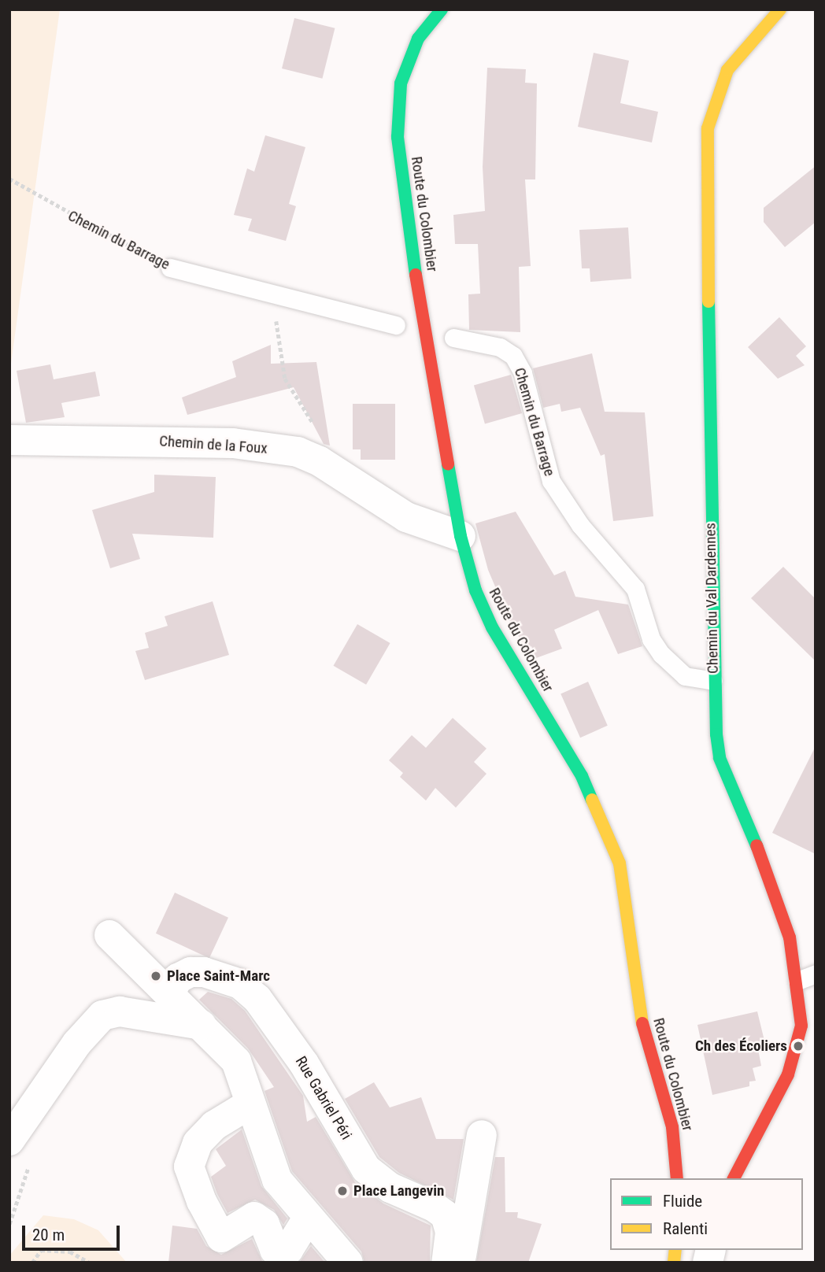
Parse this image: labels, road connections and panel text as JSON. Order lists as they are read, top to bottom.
{
  "streets": {
    "street": [
      "Route du Colombier",
      "Chemin de la Foux",
      "Chemin du Val Dardennes",
      "Rue Gabriel Péri"
    ],
    "lane": ["Chemin du Barrage"]
  },
  "crossings": [
    ["Route du Colombier", "Chemin de la Foux"],
    ["Chemin du Barrage", "Chemin du Val Dardennes"]
  ],
  "places": ["Place Saint-Marc", "Ch des Écoliers", "Place Langevin"],
  "legend": ["Fluide", "Ralenti"],
  "scale_bar": "20 m"
}
